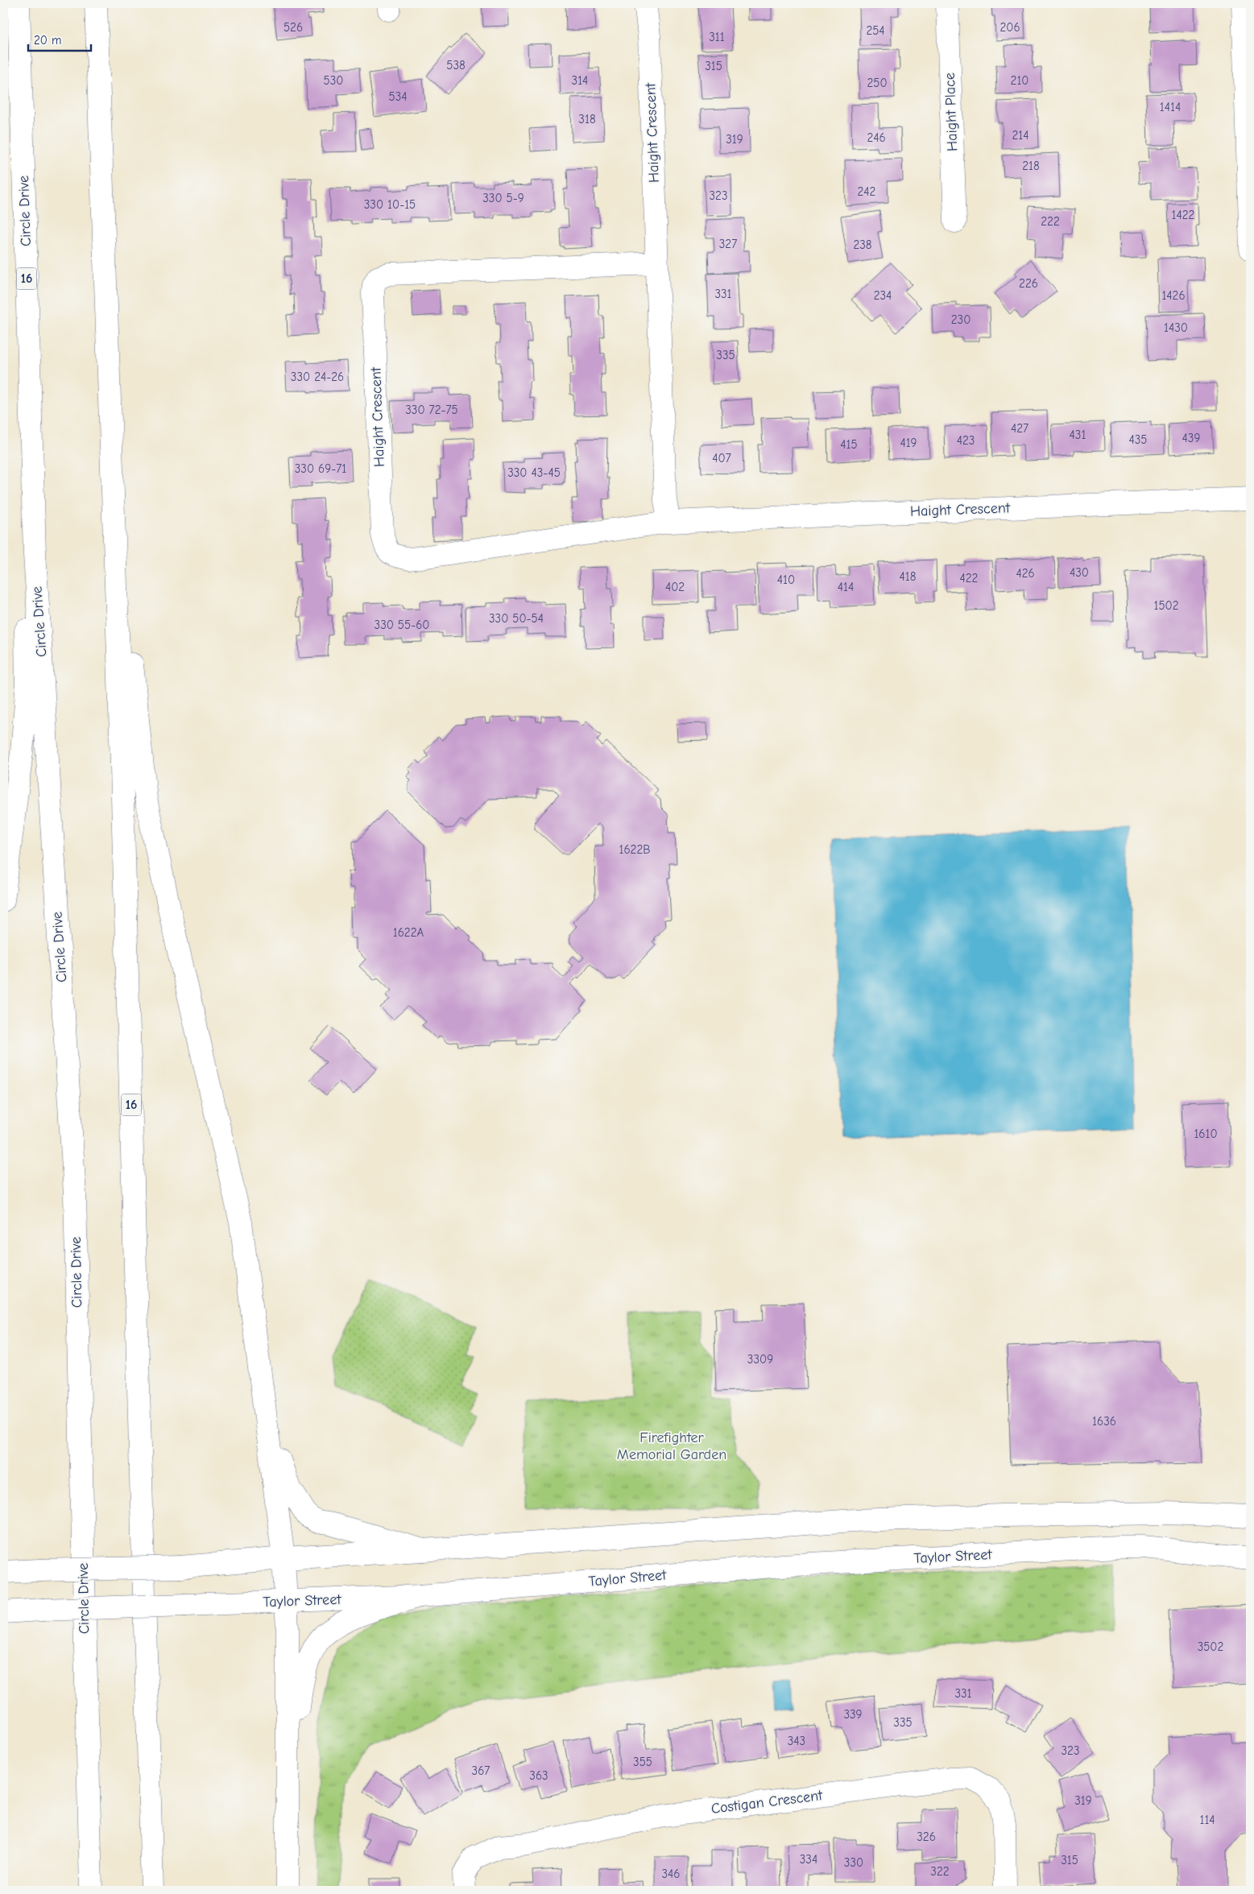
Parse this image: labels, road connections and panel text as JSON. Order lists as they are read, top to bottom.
{
  "streets": {
    "main road": [
      "Haight Place",
      "Haight Crescent",
      "Circle Drive",
      "16",
      "Taylor Street",
      "Costigan Crescent"
    ]
  },
  "parks": ["Firefighter Memorial Garden"],
  "house_numbers": [
    "526",
    "206",
    "254",
    "311",
    "538",
    "315",
    "530",
    "314",
    "210",
    "250",
    "534",
    "1414",
    "318",
    "214",
    "246",
    "319",
    "218",
    "242",
    "323",
    "330 5-9",
    "330 10-15",
    "1422",
    "222",
    "327",
    "238",
    "226",
    "331",
    "234",
    "1426",
    "230",
    "1430",
    "335",
    "330 24-26",
    "330 72-75",
    "427",
    "431",
    "439",
    "435",
    "423",
    "419",
    "415",
    "407",
    "330 69-71",
    "330 43-45",
    "430",
    "426",
    "418",
    "422",
    "410",
    "402",
    "414",
    "1502",
    "330 50-54",
    "330 55-60",
    "1622B",
    "1622A",
    "1610",
    "3309",
    "1636",
    "3502",
    "331",
    "339",
    "335",
    "343",
    "323",
    "355",
    "367",
    "363",
    "319",
    "114",
    "326",
    "334",
    "315",
    "330",
    "322",
    "346"
  ],
  "scale_bar": "20 m"
}
